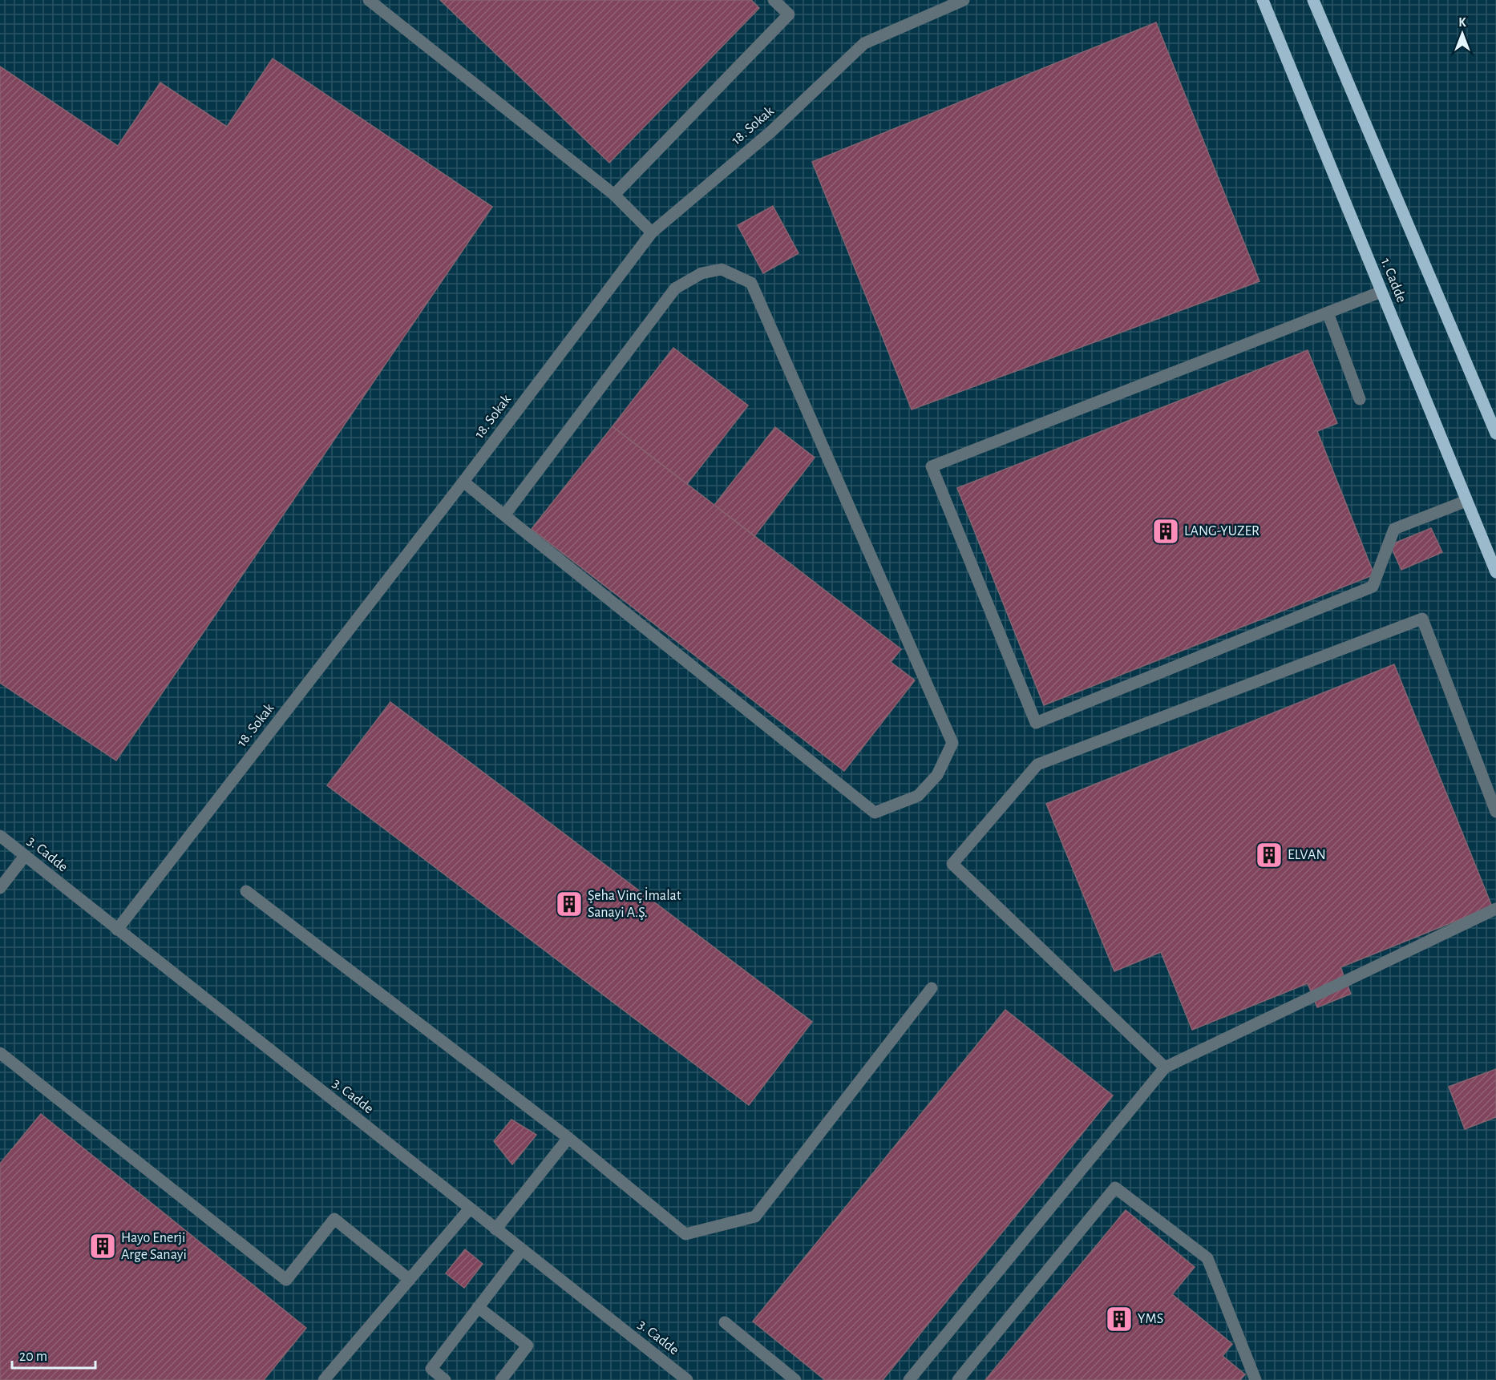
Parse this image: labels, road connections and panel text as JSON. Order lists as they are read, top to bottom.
{
  "streets": {
    "main road": ["1. Cadde"],
    "street": ["18. Sokak", "3. Cadde"]
  },
  "crossings": [
    ["18. Sokak", "3. Cadde"]
  ],
  "places": {
    "building": [
      "LANG-YUZER",
      "ELVAN",
      "Şeha Vinç İmalat Sanayi A.Ş.",
      "Hayo Enerji Arge Sanayi",
      "YMS"
    ]
  },
  "scale_bar": "20 m",
  "north": "top"
}
